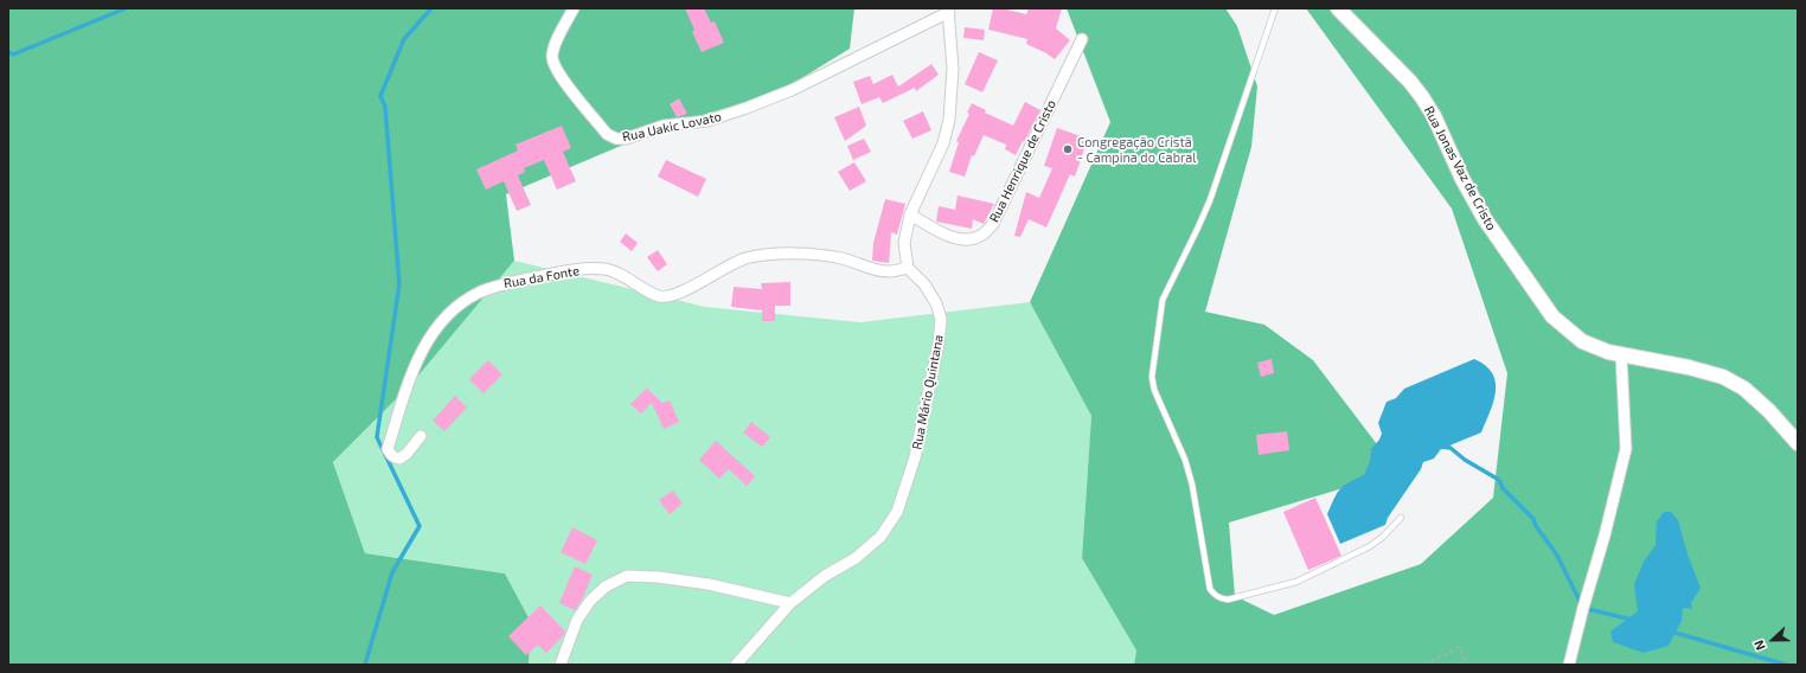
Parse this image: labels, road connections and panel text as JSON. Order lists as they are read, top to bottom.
{
  "streets": {
    "street": [
      "Rua Uakic Lovato",
      "Rua Henrique de Cristo",
      "Rua Jonas Vaz de Cristo",
      "Rua da Fonte",
      "Rua Mário Quintana"
    ]
  },
  "crossings": [
    ["Rua da Fonte", "Rua Mário Quintana"]
  ],
  "places": ["Congregação Cristã - Campina do Cabral"],
  "north": "left"
}
